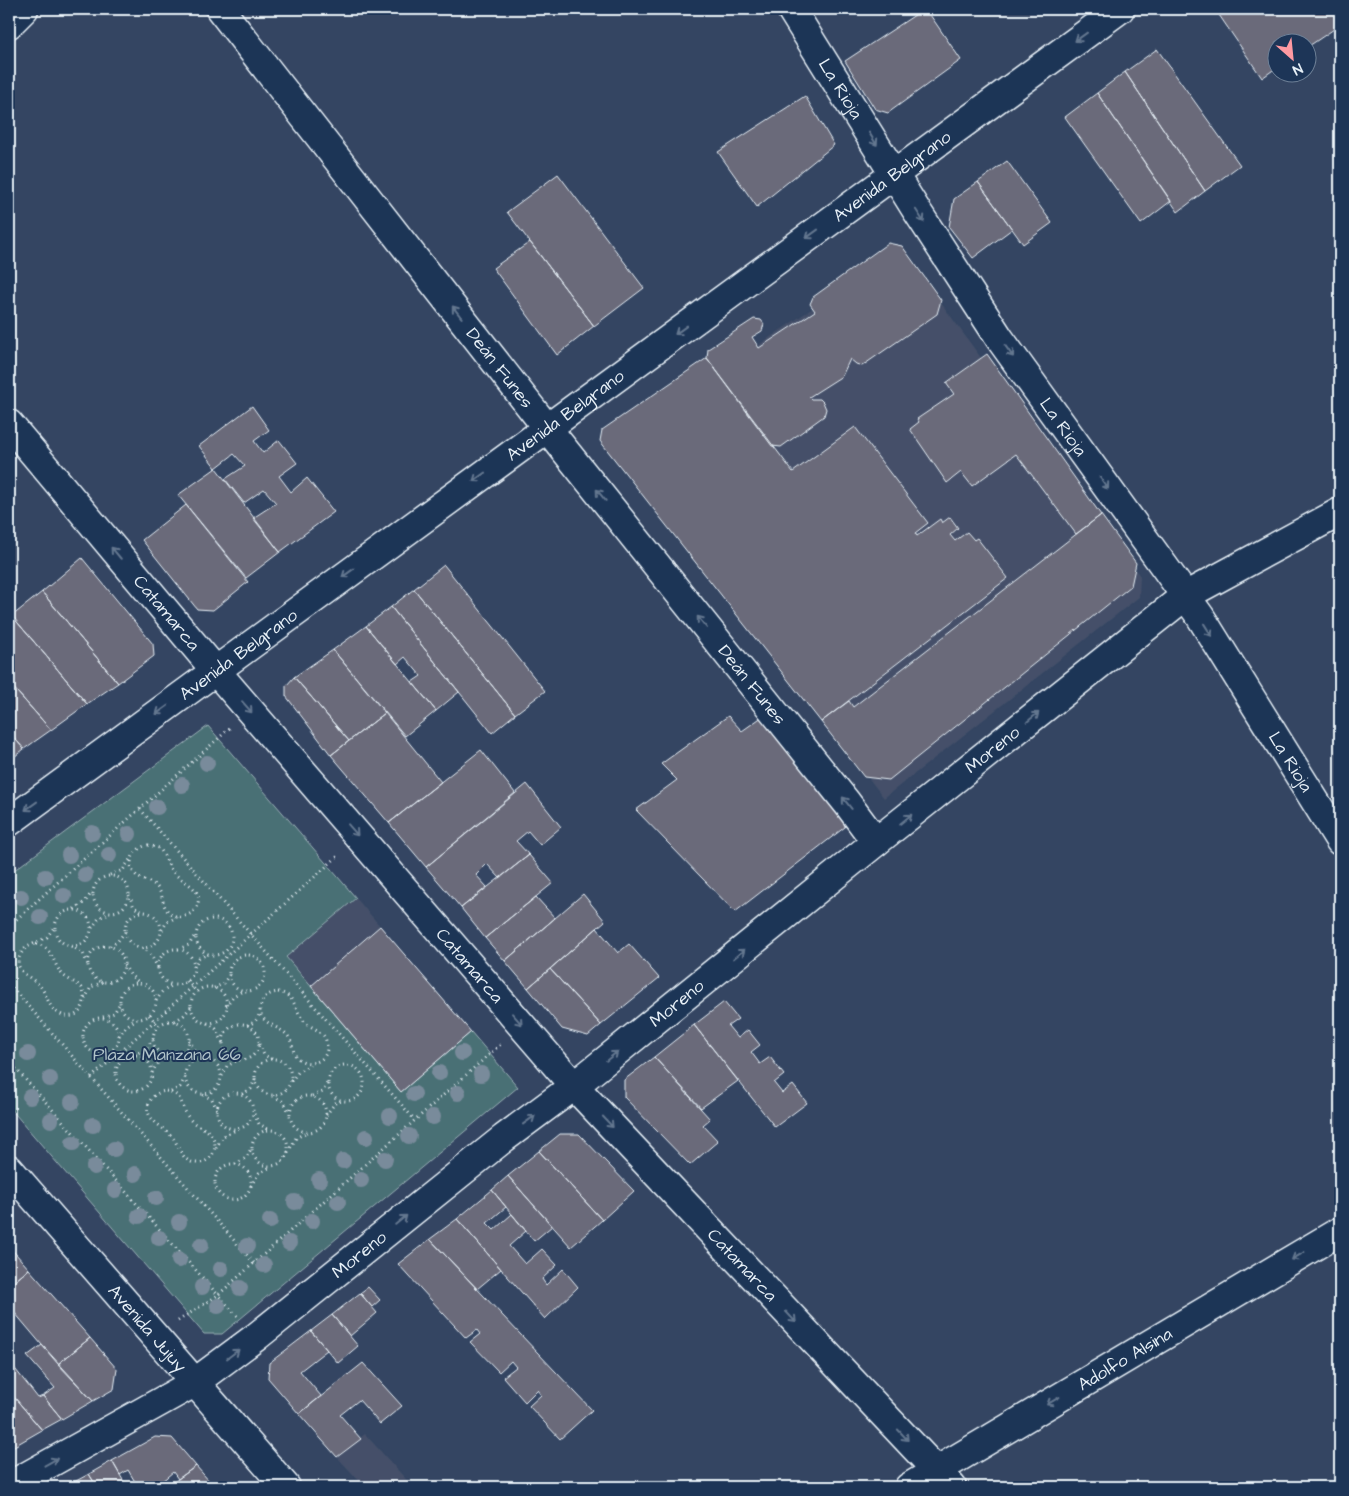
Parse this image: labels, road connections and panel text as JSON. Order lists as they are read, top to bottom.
{
  "streets": {
    "street": [
      "La Rioja",
      "Avenida Belgrano",
      "Deán Funes",
      "Catamarca",
      "Moreno",
      "Avenida Jujuy",
      "Adolfo Alsina"
    ]
  },
  "crossings": [
    ["La Rioja", "Avenida Belgrano"],
    ["La Rioja", "Moreno"],
    ["Avenida Belgrano", "Deán Funes"],
    ["Avenida Belgrano", "Catamarca"],
    ["Deán Funes", "Moreno"],
    ["Catamarca", "Moreno"],
    ["Catamarca", "Adolfo Alsina"],
    ["Moreno", "Avenida Jujuy"]
  ],
  "one_way": [
    "La Rioja",
    "Avenida Belgrano",
    "Deán Funes",
    "Moreno",
    "Adolfo Alsina"
  ],
  "parks": ["Plaza Manzana 66"],
  "north": "bottom right"
}
